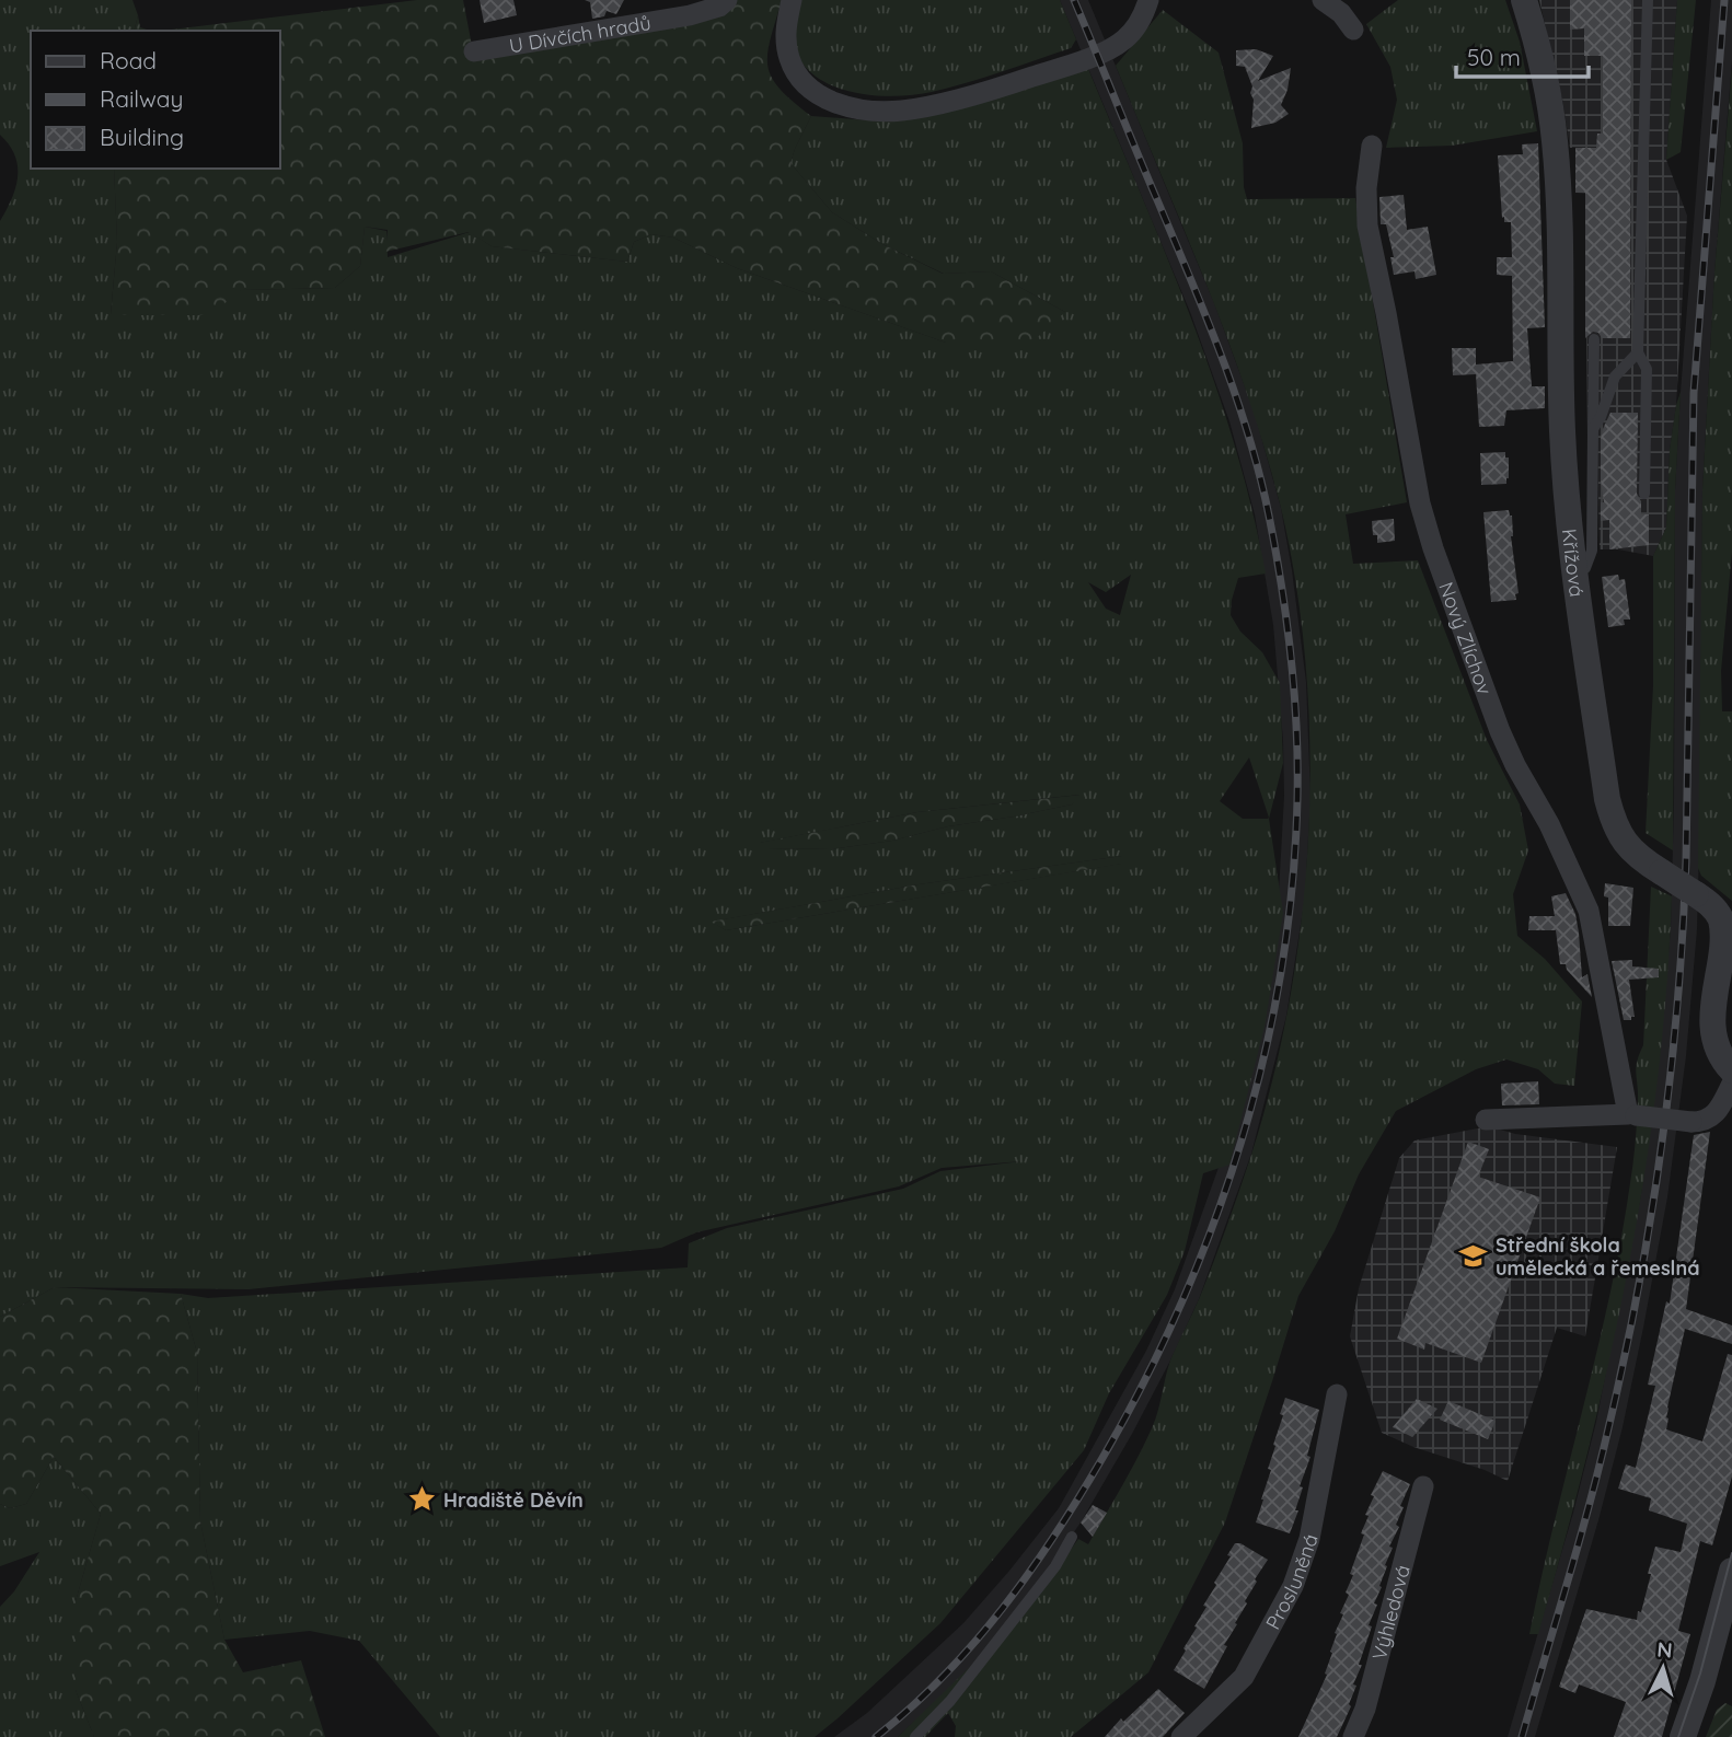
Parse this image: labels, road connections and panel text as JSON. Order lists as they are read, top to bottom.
{
  "streets": {
    "street": [
      "U Dívčích hradů",
      "Křížová",
      "Nový Zlíchov",
      "Prosluněná",
      "Výhledová"
    ]
  },
  "places": {
    "school or university": ["Střední škola umělecká a řemeslná"],
    "place": ["Hradiště Děvín"]
  },
  "legend": ["Road", "Railway", "Building"],
  "scale_bar": "50 m",
  "north": "top"
}
